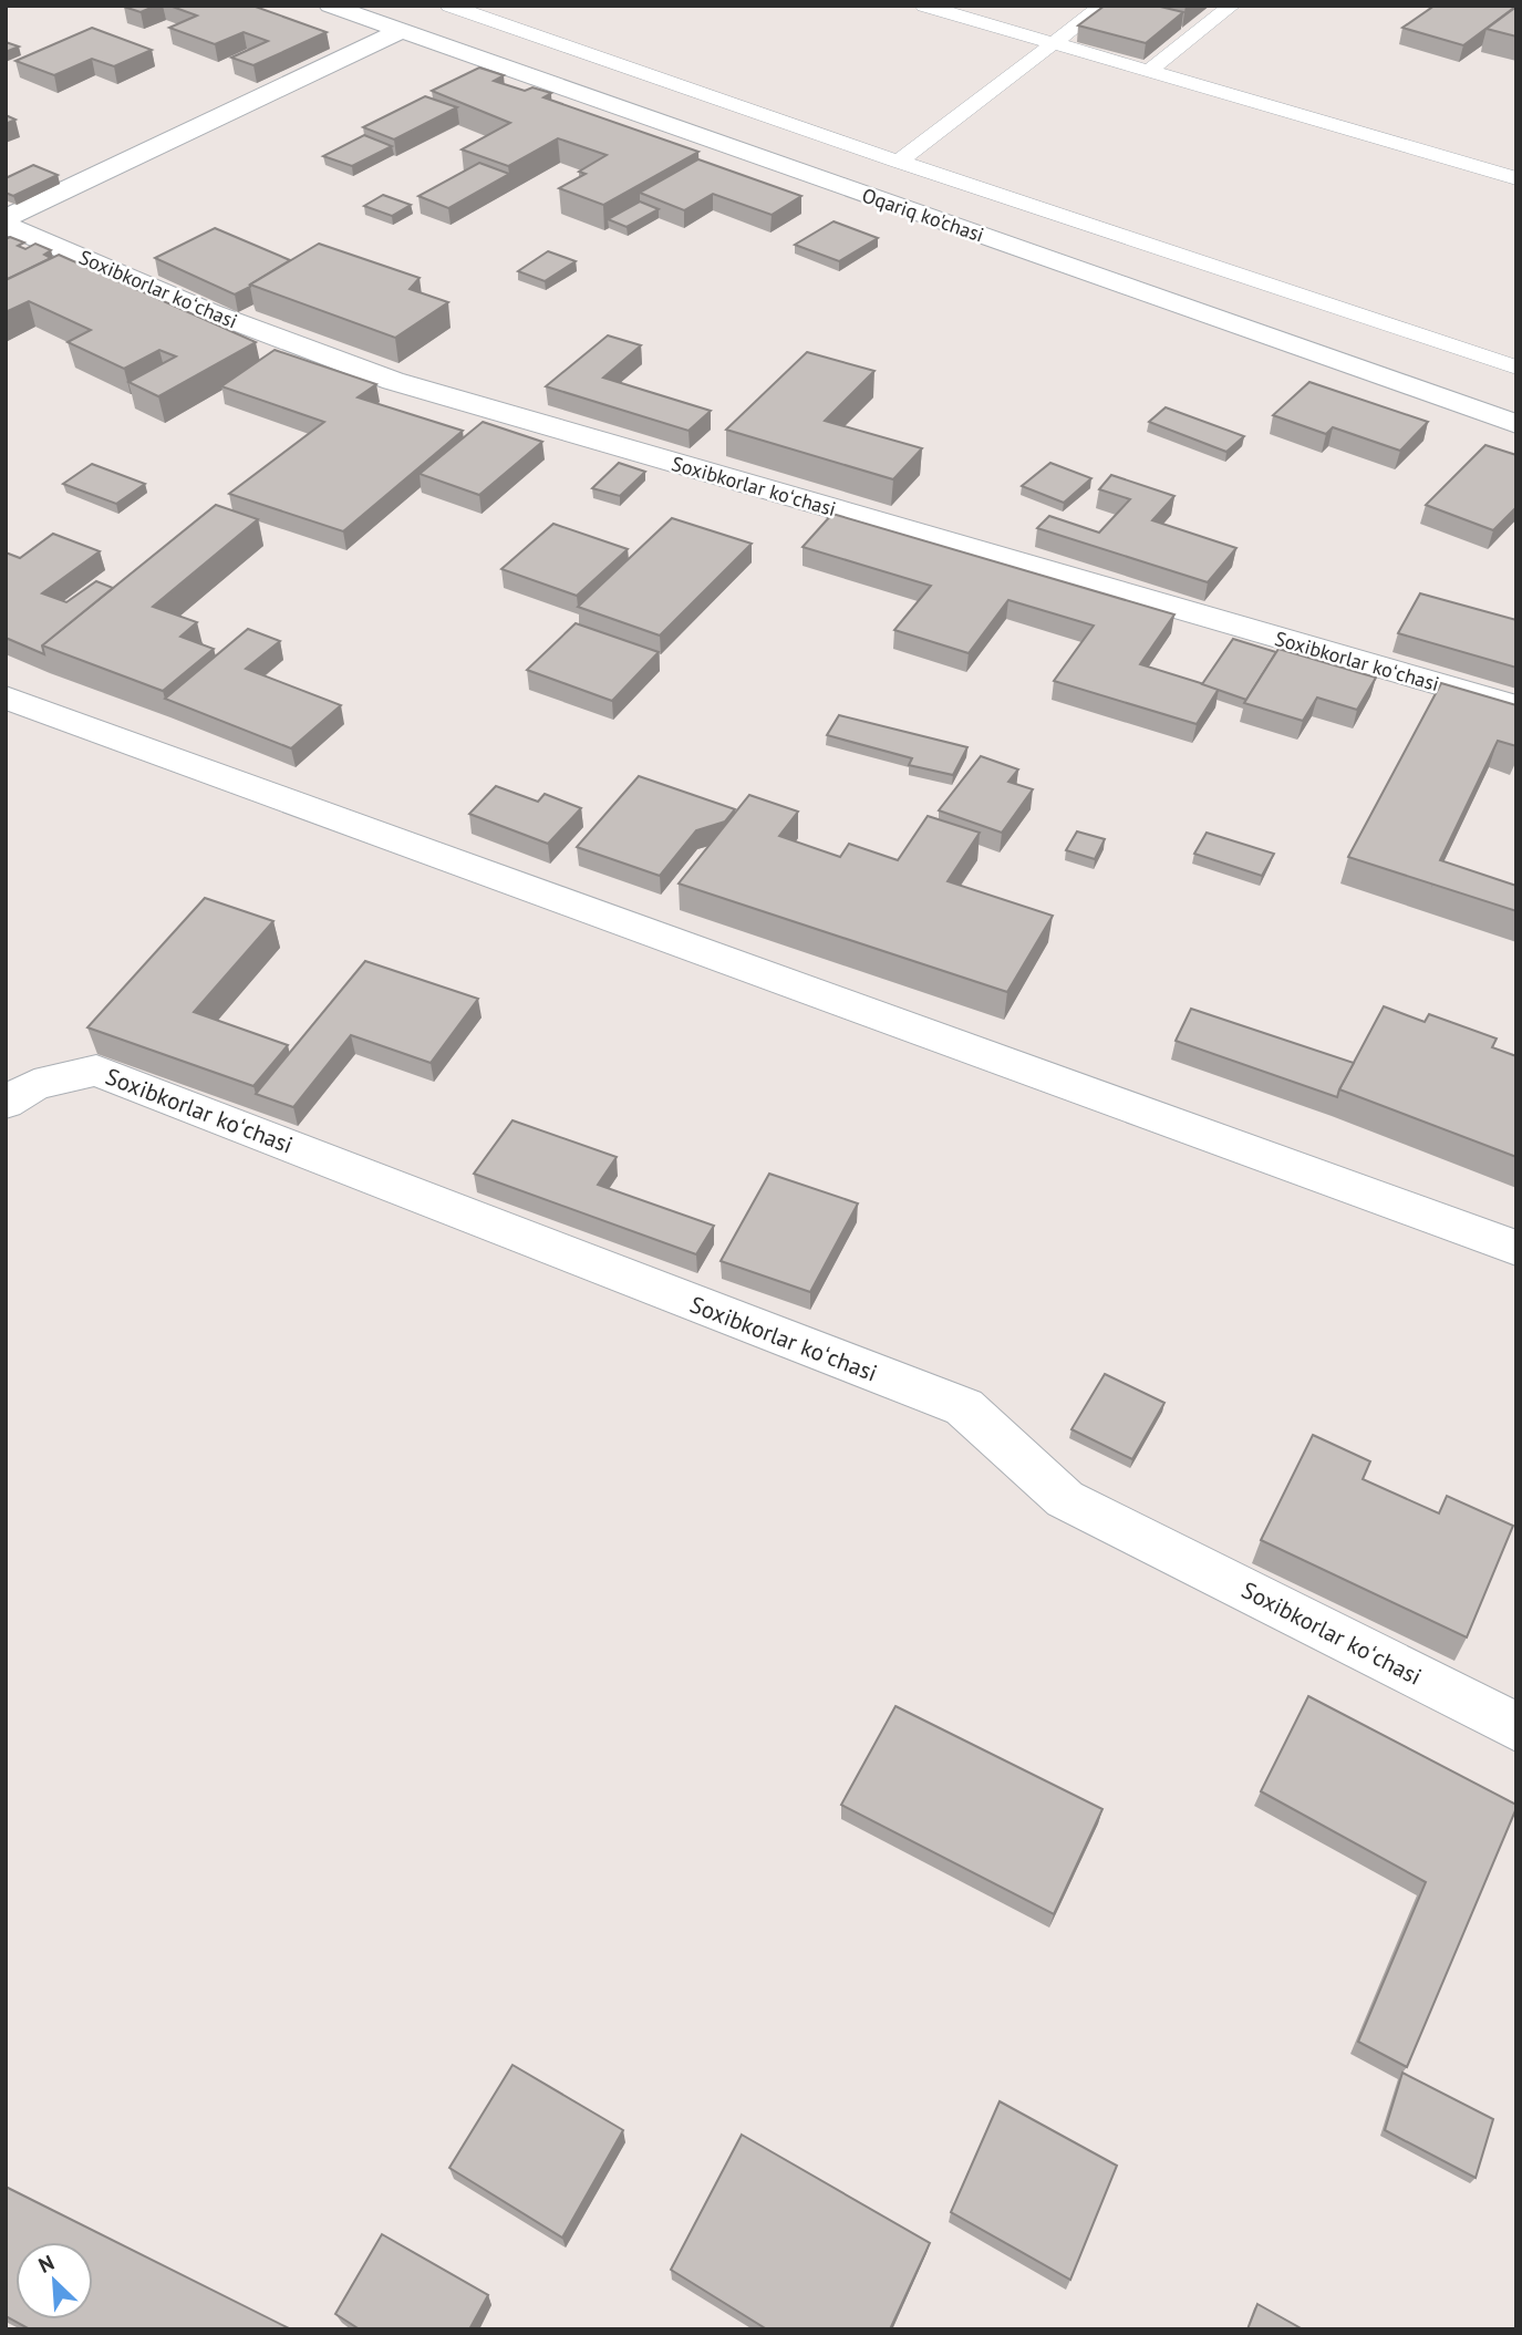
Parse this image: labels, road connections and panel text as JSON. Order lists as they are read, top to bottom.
{
  "streets": {
    "street": ["Oqariq ko'chasi", "Soxibkorlar koʻchasi"]
  },
  "north": "top left"
}
